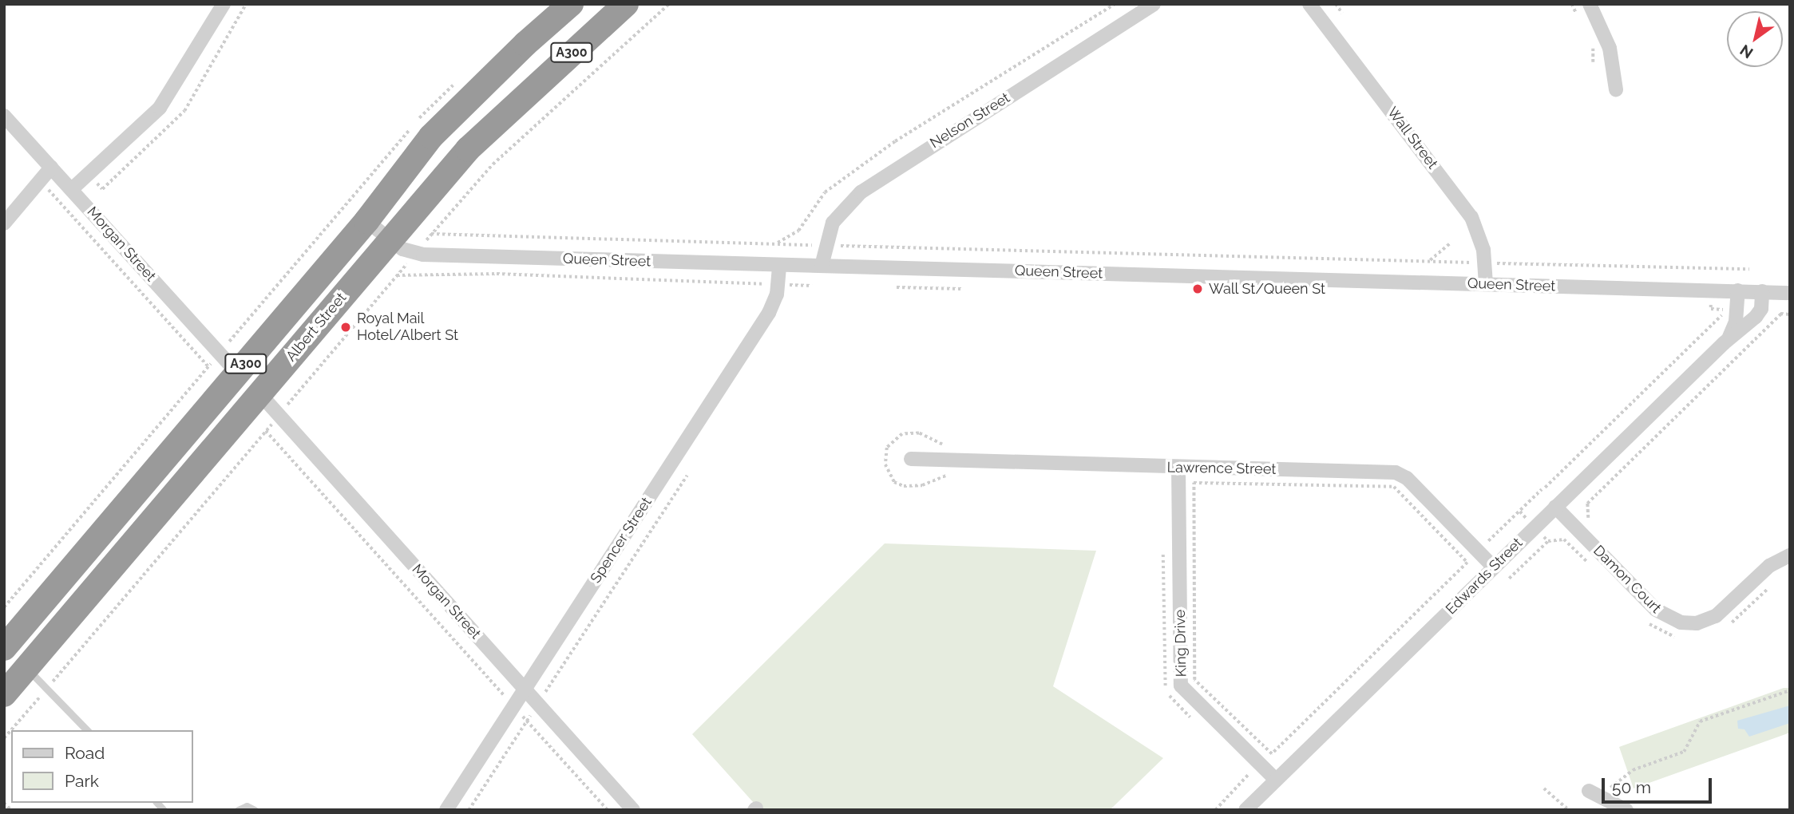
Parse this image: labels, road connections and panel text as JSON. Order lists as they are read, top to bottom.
{
  "streets": {
    "highway": ["A300", "Albert Street"],
    "street": [
      "Nelson Street",
      "Wall Street",
      "Morgan Street",
      "Queen Street",
      "Lawrence Street",
      "Spencer Street",
      "Edwards Street",
      "Damon Court",
      "King Drive"
    ]
  },
  "crossings": [
    ["A300", "Morgan Street"],
    ["A300", "Queen Street"],
    ["Nelson Street", "Queen Street"],
    ["Wall Street", "Queen Street"],
    ["Morgan Street", "Albert Street"],
    ["Morgan Street", "Spencer Street"],
    ["Queen Street", "Albert Street"],
    ["Queen Street", "Spencer Street"],
    ["Queen Street", "Edwards Street"],
    ["Lawrence Street", "Edwards Street"],
    ["Lawrence Street", "King Drive"],
    ["Edwards Street", "Damon Court"],
    ["Edwards Street", "King Drive"]
  ],
  "places": ["Wall St/Queen St", "Royal Mail Hotel/Albert St"],
  "legend": ["Road", "Park"],
  "scale_bar": "50 m",
  "north": "bottom left"
}
